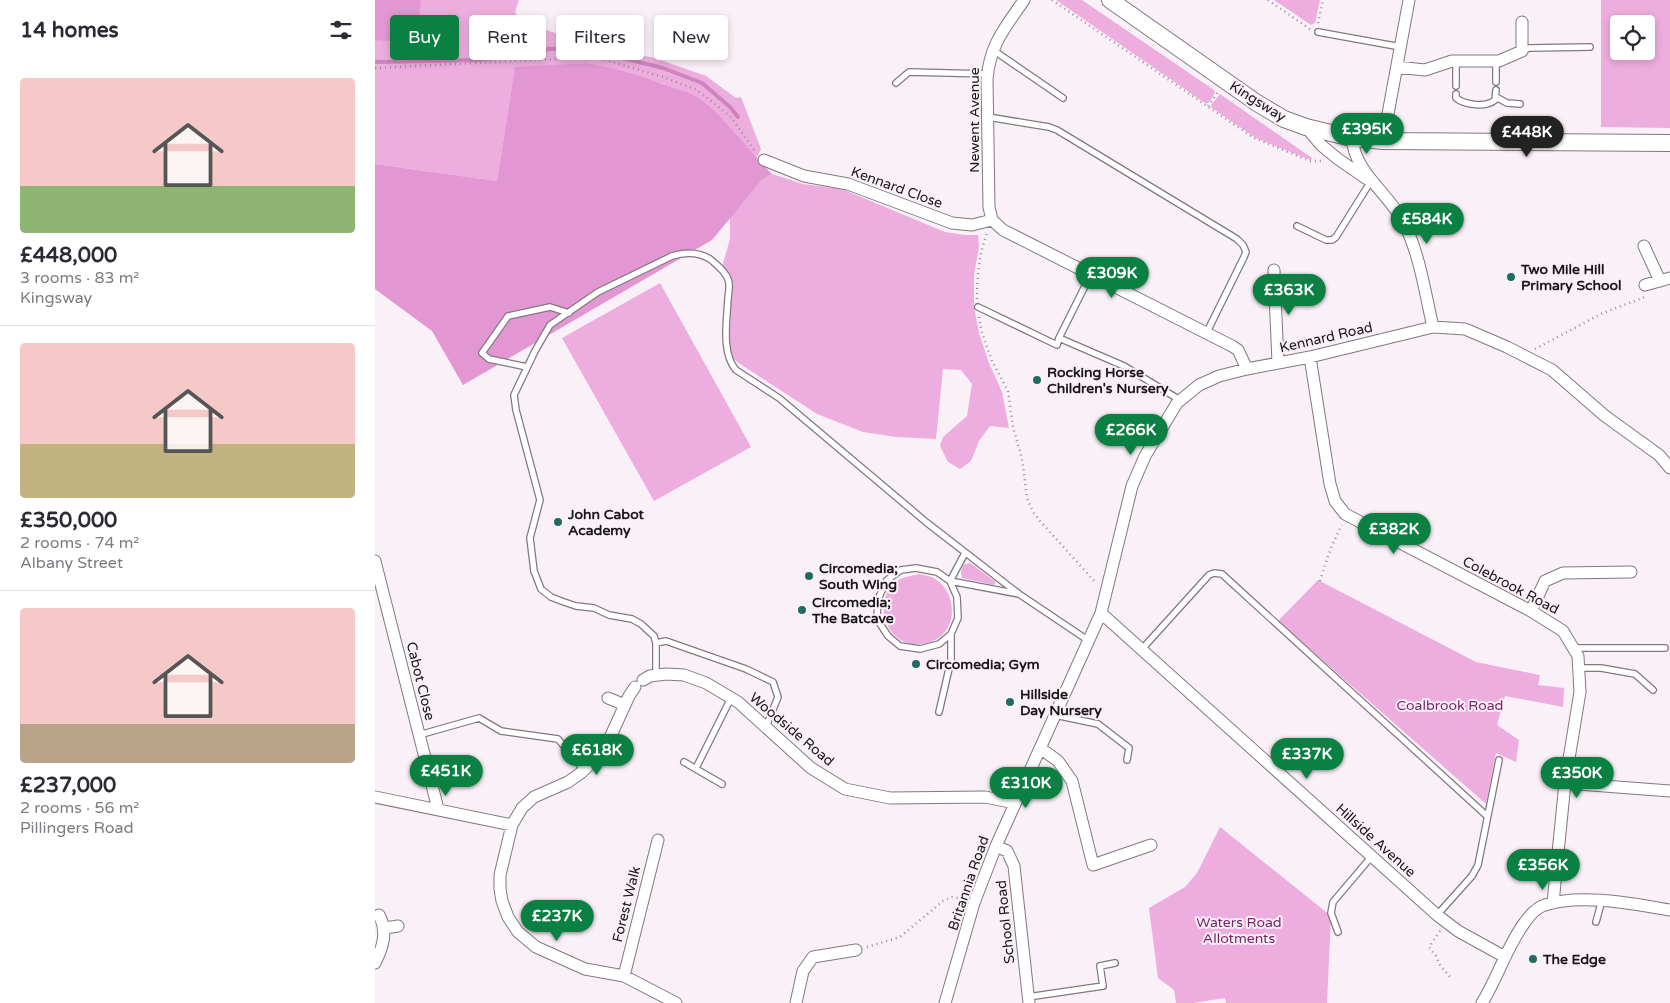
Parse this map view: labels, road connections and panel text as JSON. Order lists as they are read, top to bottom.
{
  "streets": {
    "street": [
      "Kingsway",
      "Newent Avenue",
      "Kennard Close",
      "Kennard Road",
      "Colebrook Road",
      "Cabot Close",
      "Woodside Road",
      "Hillside Avenue",
      "Britannia Road",
      "Forest Walk",
      "School Road"
    ]
  },
  "crossings": [
    ["Newent Avenue", "Kennard Close"],
    ["Kennard Road", "Colebrook Road"],
    ["Kennard Road", "Hillside Avenue"],
    ["Kennard Road", "Britannia Road"],
    ["Woodside Road", "Britannia Road"],
    ["Hillside Avenue", "Britannia Road"],
    ["Britannia Road", "School Road"]
  ],
  "parks": ["Coalbrook Road", "Waters Road Allotments"],
  "places": [
    "Two Mile Hill Primary School",
    "Rocking Horse Children's Nursery",
    "John Cabot Academy",
    "Circomedia; South Wing",
    "Circomedia; The Batcave",
    "Circomedia; Gym",
    "Hillside Day Nursery",
    "The Edge"
  ],
  "page": {
    "heading": "14 homes",
    "chip": [
      "Buy",
      "Rent",
      "Filters",
      "New"
    ],
    "list": [
      {
        "name": "£448,000",
        "note": "3 rooms · 83 m² · Kingsway"
      },
      {
        "name": "£350,000",
        "note": "2 rooms · 74 m² · Albany Street"
      },
      {
        "name": "£237,000",
        "note": "2 rooms · 56 m² · Pillingers Road"
      }
    ],
    "price": [
      "£395K",
      "£448K",
      "£584K",
      "£309K",
      "£363K",
      "£266K",
      "£382K",
      "£618K",
      "£337K",
      "£451K",
      "£350K",
      "£310K",
      "£356K",
      "£237K"
    ]
  }
}
